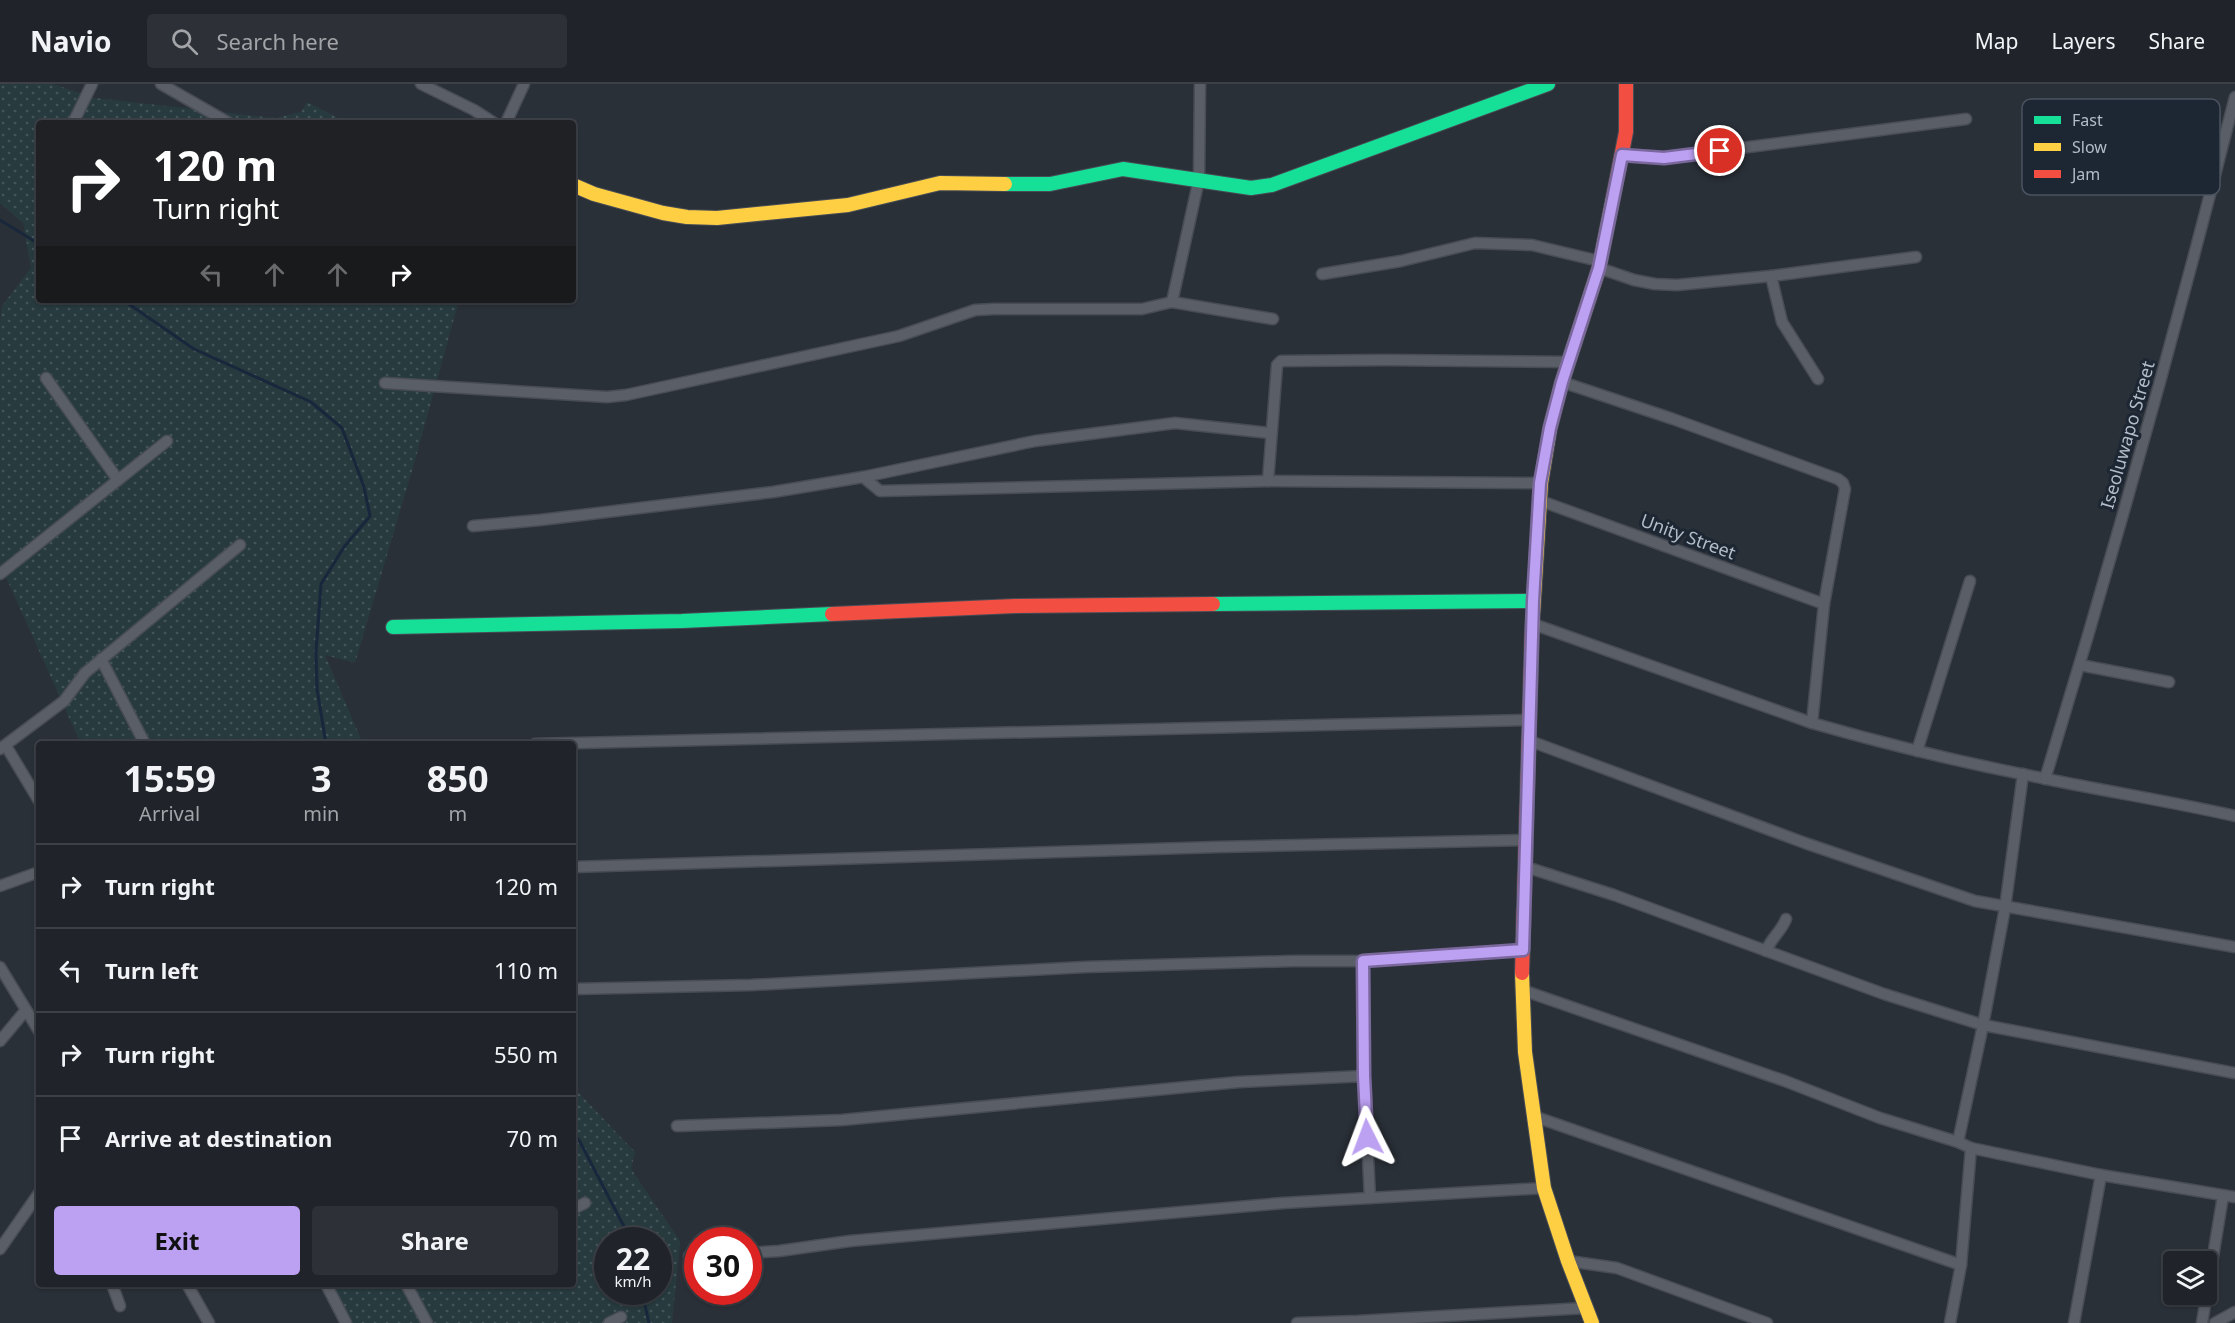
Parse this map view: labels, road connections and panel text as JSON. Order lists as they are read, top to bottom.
{
  "streets": {
    "street": ["Iseoluwapo Street", "Unity Street"]
  },
  "legend": ["Fast", "Slow", "Jam"],
  "page": {
    "header": "Navio",
    "search": "Search here",
    "nav": ["Map", "Layers", "Share"],
    "turn": ["120 m", "Turn right"],
    "eta": [
      "15:59",
      "Arrival",
      "3",
      "min",
      "850",
      "m"
    ],
    "list": [
      {
        "name": "Turn right",
        "value": "120 m"
      },
      {
        "name": "Turn left",
        "value": "110 m"
      },
      {
        "name": "Turn right",
        "value": "550 m"
      },
      {
        "name": "Arrive at destination",
        "value": "70 m"
      }
    ],
    "buttons": ["Exit", "Share"],
    "speed": "22 km/h",
    "limit": "30"
  }
}
